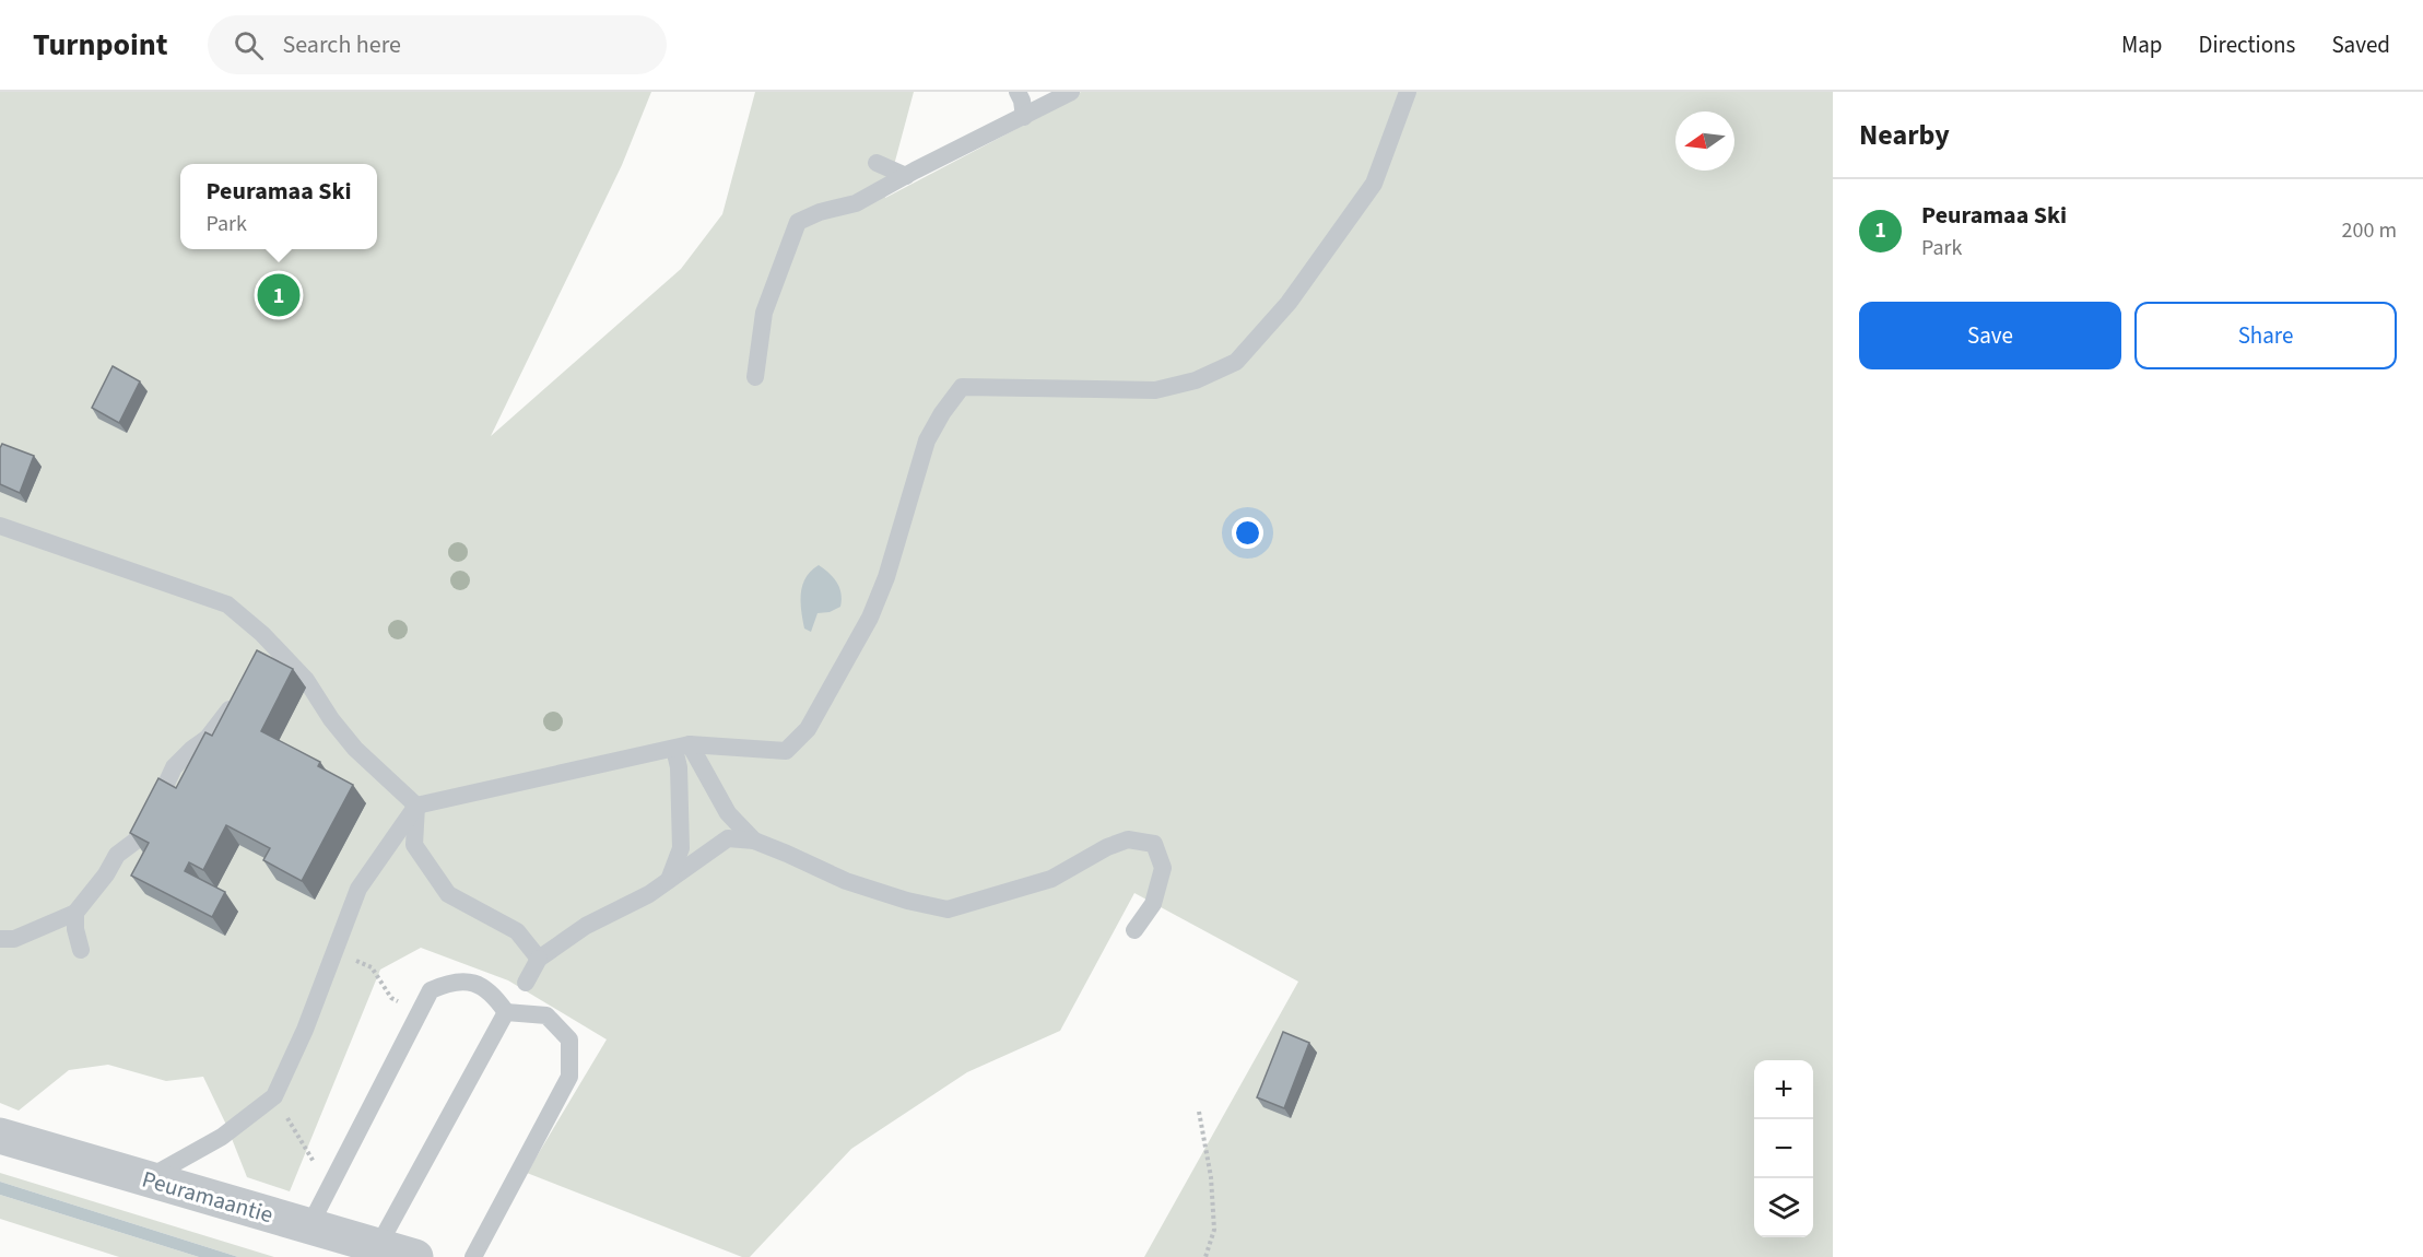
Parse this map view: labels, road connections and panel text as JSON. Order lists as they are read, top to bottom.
{
  "streets": {
    "street": ["Peuramaantie"]
  },
  "north": "left",
  "page": {
    "header": "Turnpoint",
    "search": "Search here",
    "nav": ["Map", "Directions", "Saved"],
    "heading": "Nearby",
    "popup": ["Peuramaa Ski", "Park"],
    "list": [
      {
        "mark": "1",
        "name": "Peuramaa Ski",
        "note": "Park",
        "value": "200 m"
      }
    ],
    "pins": "1",
    "buttons": ["Save", "Share"],
    "map_buttons": ["+", "−"]
  }
}
